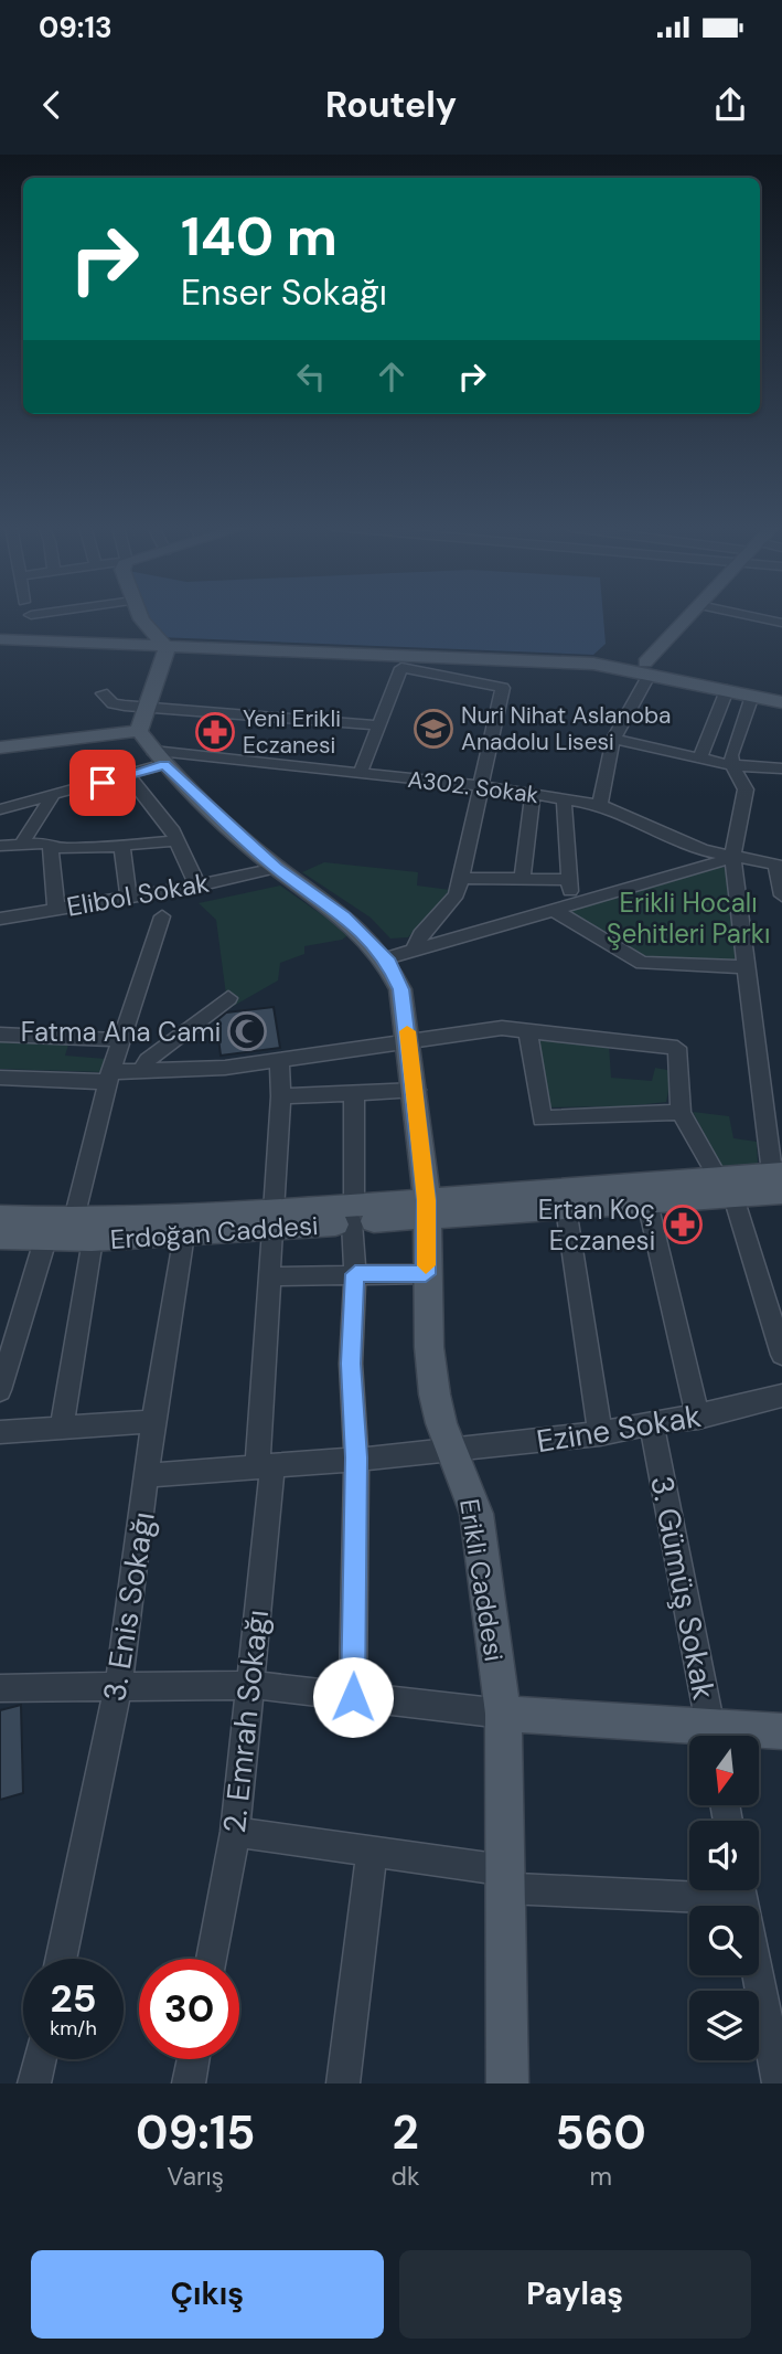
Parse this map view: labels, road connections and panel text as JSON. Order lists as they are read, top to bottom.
{
  "streets": {
    "main road": ["Erdoğan Caddesi", "Erikli Caddesi"],
    "street": [
      "A302. Sokak",
      "Elibol Sokak",
      "Ezine Sokak",
      "3. Gümüş Sokak",
      "3. Enis Sokağı",
      "2. Emrah Sokağı"
    ]
  },
  "crossings": [
    ["A302. Sokak", "Erikli Caddesi"],
    ["Elibol Sokak", "Erikli Caddesi"],
    ["Erdoğan Caddesi", "Erikli Caddesi"],
    ["Erdoğan Caddesi", "3. Enis Sokağı"],
    ["Erdoğan Caddesi", "2. Emrah Sokağı"],
    ["Ezine Sokak", "Erikli Caddesi"],
    ["Ezine Sokak", "3. Gümüş Sokak"],
    ["Ezine Sokak", "3. Enis Sokağı"],
    ["Ezine Sokak", "2. Emrah Sokağı"]
  ],
  "parks": ["Erikli Hocalı Şehitleri Parkı"],
  "places": {
    "school or university": ["Nuri Nihat Aslanoba Anadolu Lisesi"],
    "pharmacy": ["Yeni Erikli Eczanesi", "Ertan Koç Eczanesi"],
    "mosque": ["Fatma Ana Cami"]
  },
  "north": "bottom",
  "page": {
    "status": "09:13",
    "header": "Routely",
    "turn": ["140 m", "Enser Sokağı"],
    "speed": "25 km/h",
    "limit": "30",
    "eta": [
      "09:15",
      "Varış",
      "2",
      "dk",
      "560",
      "m"
    ],
    "buttons": ["Çıkış", "Paylaş"]
  }
}
